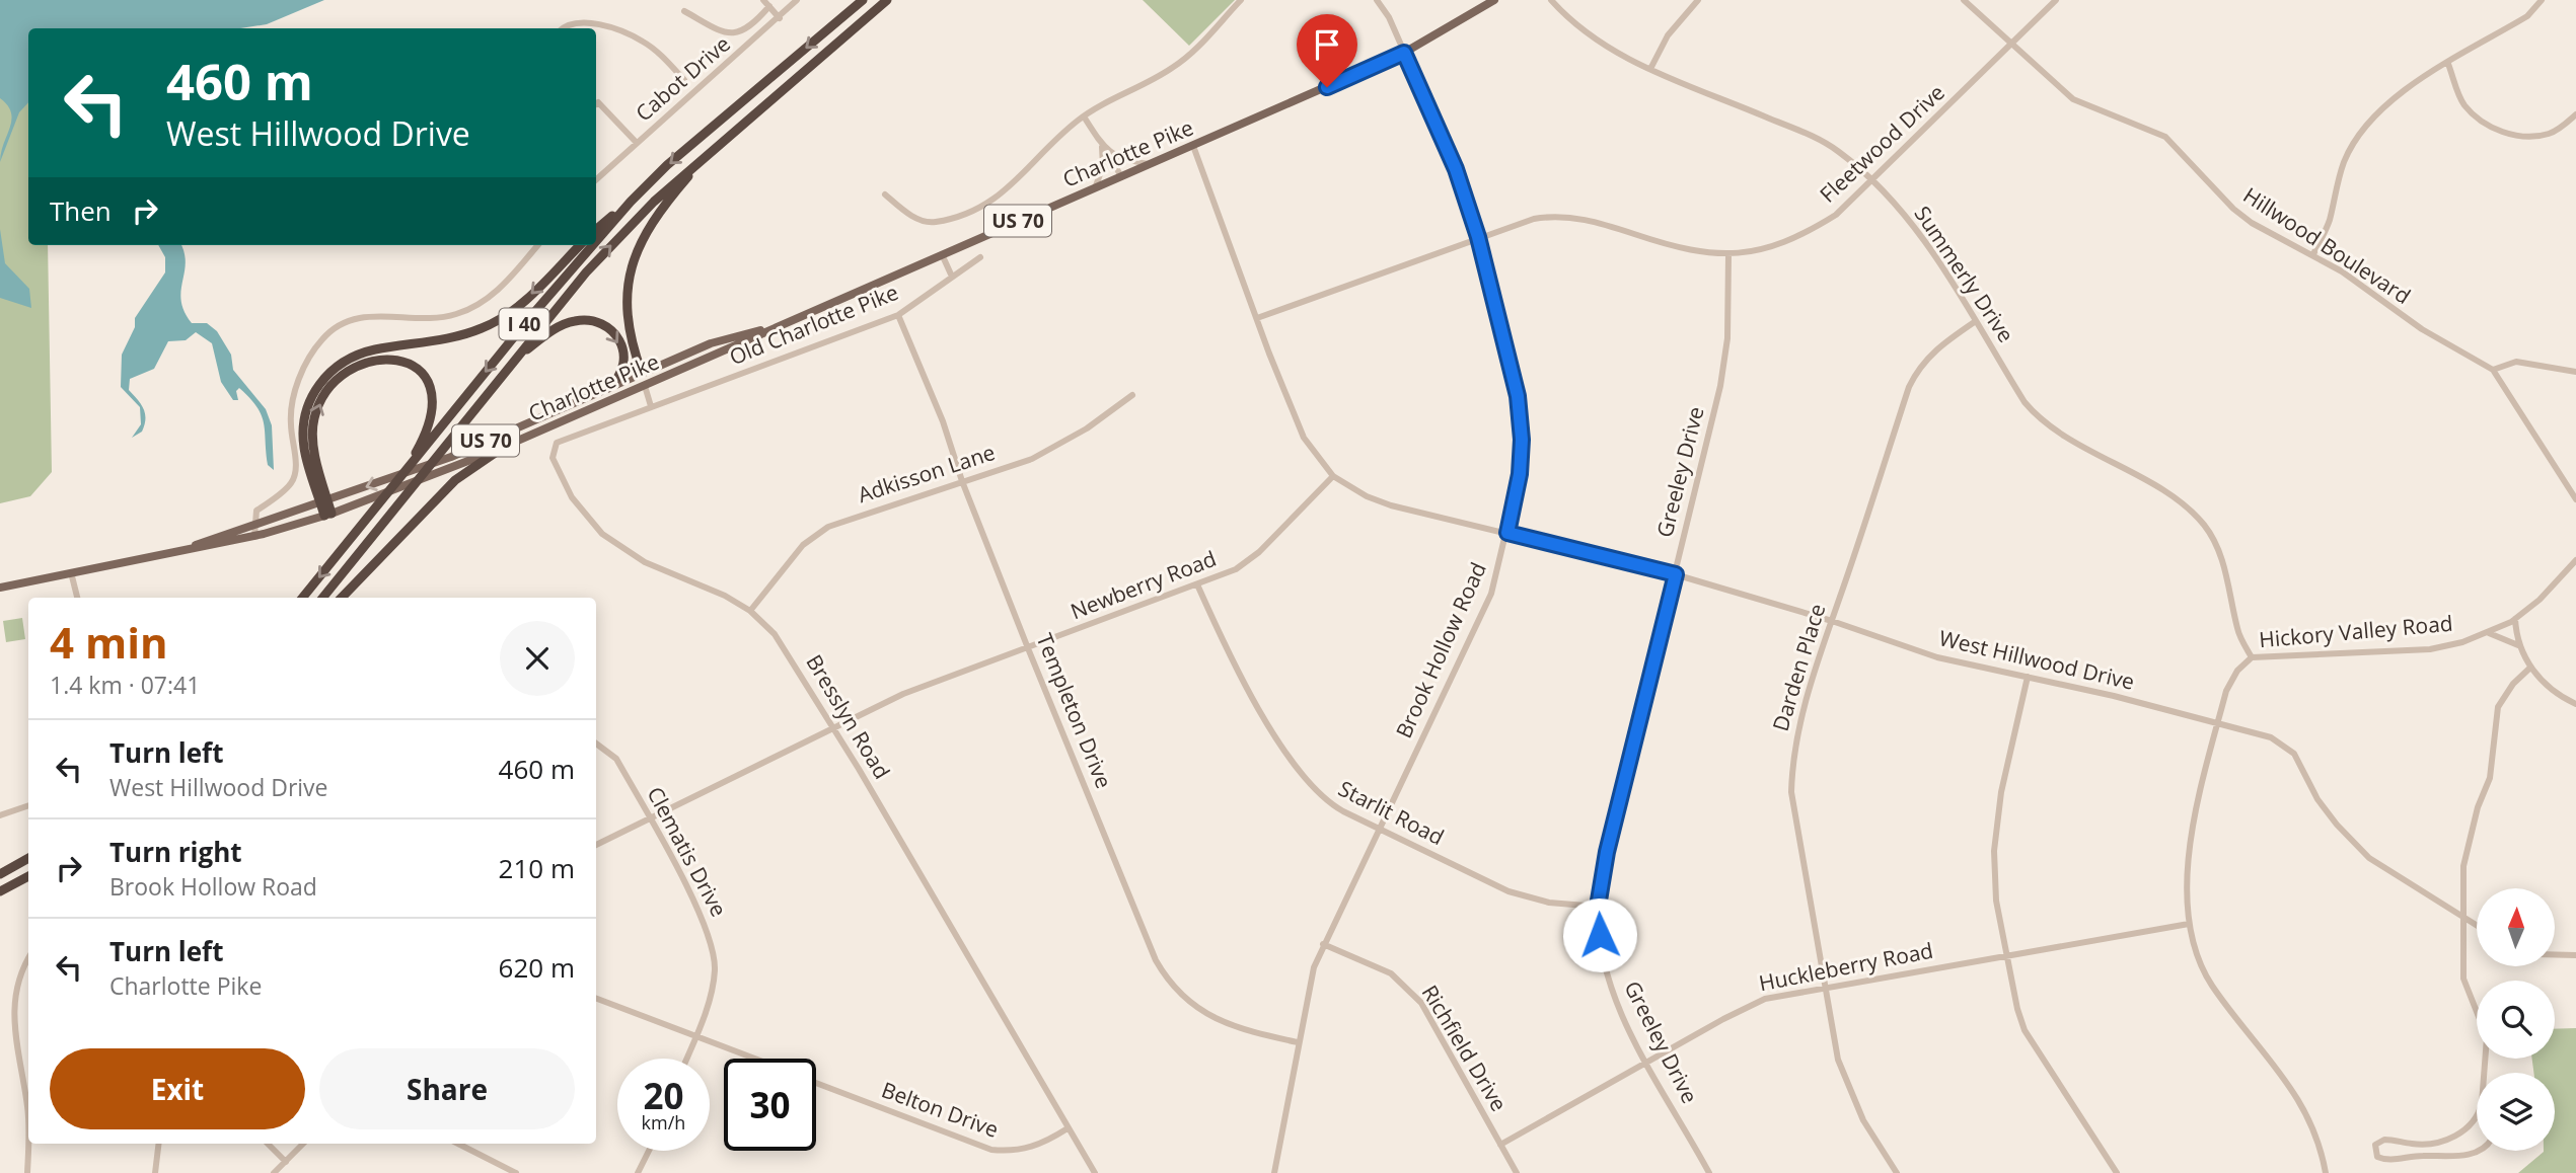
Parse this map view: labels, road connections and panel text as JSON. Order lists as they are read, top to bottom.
{
  "streets": {
    "highway": ["I 40"],
    "main road": ["Charlotte Pike", "US 70"],
    "street": [
      "Cabot Drive",
      "Fleetwood Drive",
      "Hillwood Boulevard",
      "Summerly Drive",
      "Old Charlotte Pike",
      "Greeley Drive",
      "Adkisson Lane",
      "Newberry Road",
      "Hickory Valley Road",
      "Brook Hollow Road",
      "West Hillwood Drive",
      "Darden Place",
      "Templeton Drive",
      "Bresslyn Road",
      "Starlit Road",
      "Clematis Drive",
      "Huckleberry Road",
      "Richfield Drive",
      "Belton Drive"
    ]
  },
  "crossings": [
    ["Fleetwood Drive", "Hillwood Boulevard"],
    ["Fleetwood Drive", "Summerly Drive"],
    ["Fleetwood Drive", "Greeley Drive"],
    ["Fleetwood Drive", "Brook Hollow Road"],
    ["Charlotte Pike", "Brook Hollow Road"],
    ["Summerly Drive", "Hickory Valley Road"],
    ["Summerly Drive", "Darden Place"],
    ["Old Charlotte Pike", "Templeton Drive"],
    ["Old Charlotte Pike", "Bresslyn Road"],
    ["Greeley Drive", "West Hillwood Drive"],
    ["Greeley Drive", "Starlit Road"],
    ["Greeley Drive", "Huckleberry Road"],
    ["Adkisson Lane", "Templeton Drive"],
    ["Adkisson Lane", "Bresslyn Road"],
    ["Newberry Road", "West Hillwood Drive"],
    ["Newberry Road", "Templeton Drive"],
    ["Newberry Road", "Bresslyn Road"],
    ["Newberry Road", "Starlit Road"],
    ["Newberry Road", "Clematis Drive"],
    ["Hickory Valley Road", "West Hillwood Drive"],
    ["Hickory Valley Road", "Huckleberry Road"],
    ["Brook Hollow Road", "West Hillwood Drive"],
    ["Brook Hollow Road", "Templeton Drive"],
    ["Brook Hollow Road", "Starlit Road"],
    ["Brook Hollow Road", "Richfield Drive"],
    ["West Hillwood Drive", "Darden Place"],
    ["Darden Place", "Huckleberry Road"],
    ["Bresslyn Road", "Belton Drive"],
    ["Huckleberry Road", "Richfield Drive"]
  ],
  "north": "top",
  "page": {
    "turn": ["460 m", "West Hillwood Drive"],
    "then": "Then",
    "heading": ["4 min", "1.4 km · 07:41"],
    "list": [
      {
        "name": "Turn left",
        "note": "West Hillwood Drive",
        "value": "460 m"
      },
      {
        "name": "Turn right",
        "note": "Brook Hollow Road",
        "value": "210 m"
      },
      {
        "name": "Turn left",
        "note": "Charlotte Pike",
        "value": "620 m"
      }
    ],
    "buttons": ["Exit", "Share"],
    "speed": "20 km/h",
    "limit": "30"
  }
}
